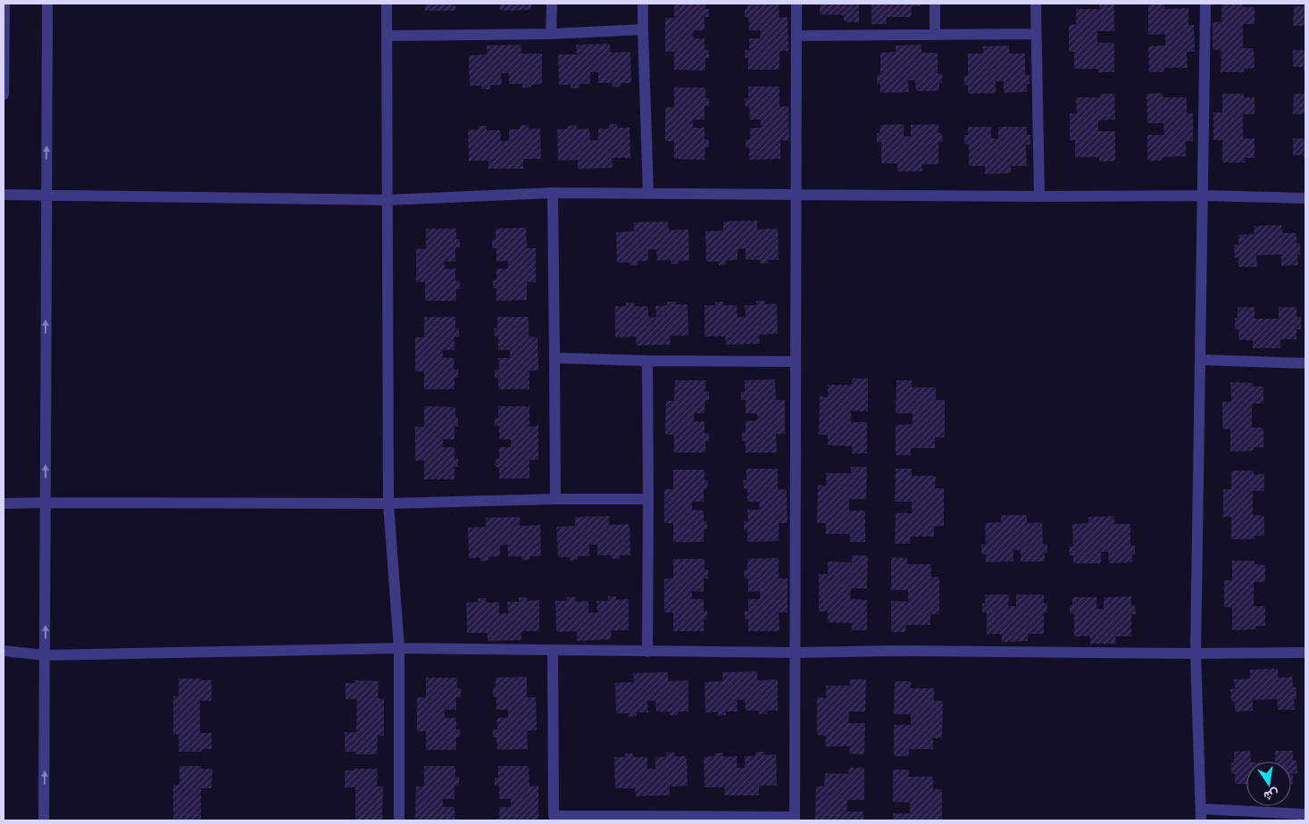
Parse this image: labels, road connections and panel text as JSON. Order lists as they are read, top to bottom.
{
  "north": "bottom"
}
